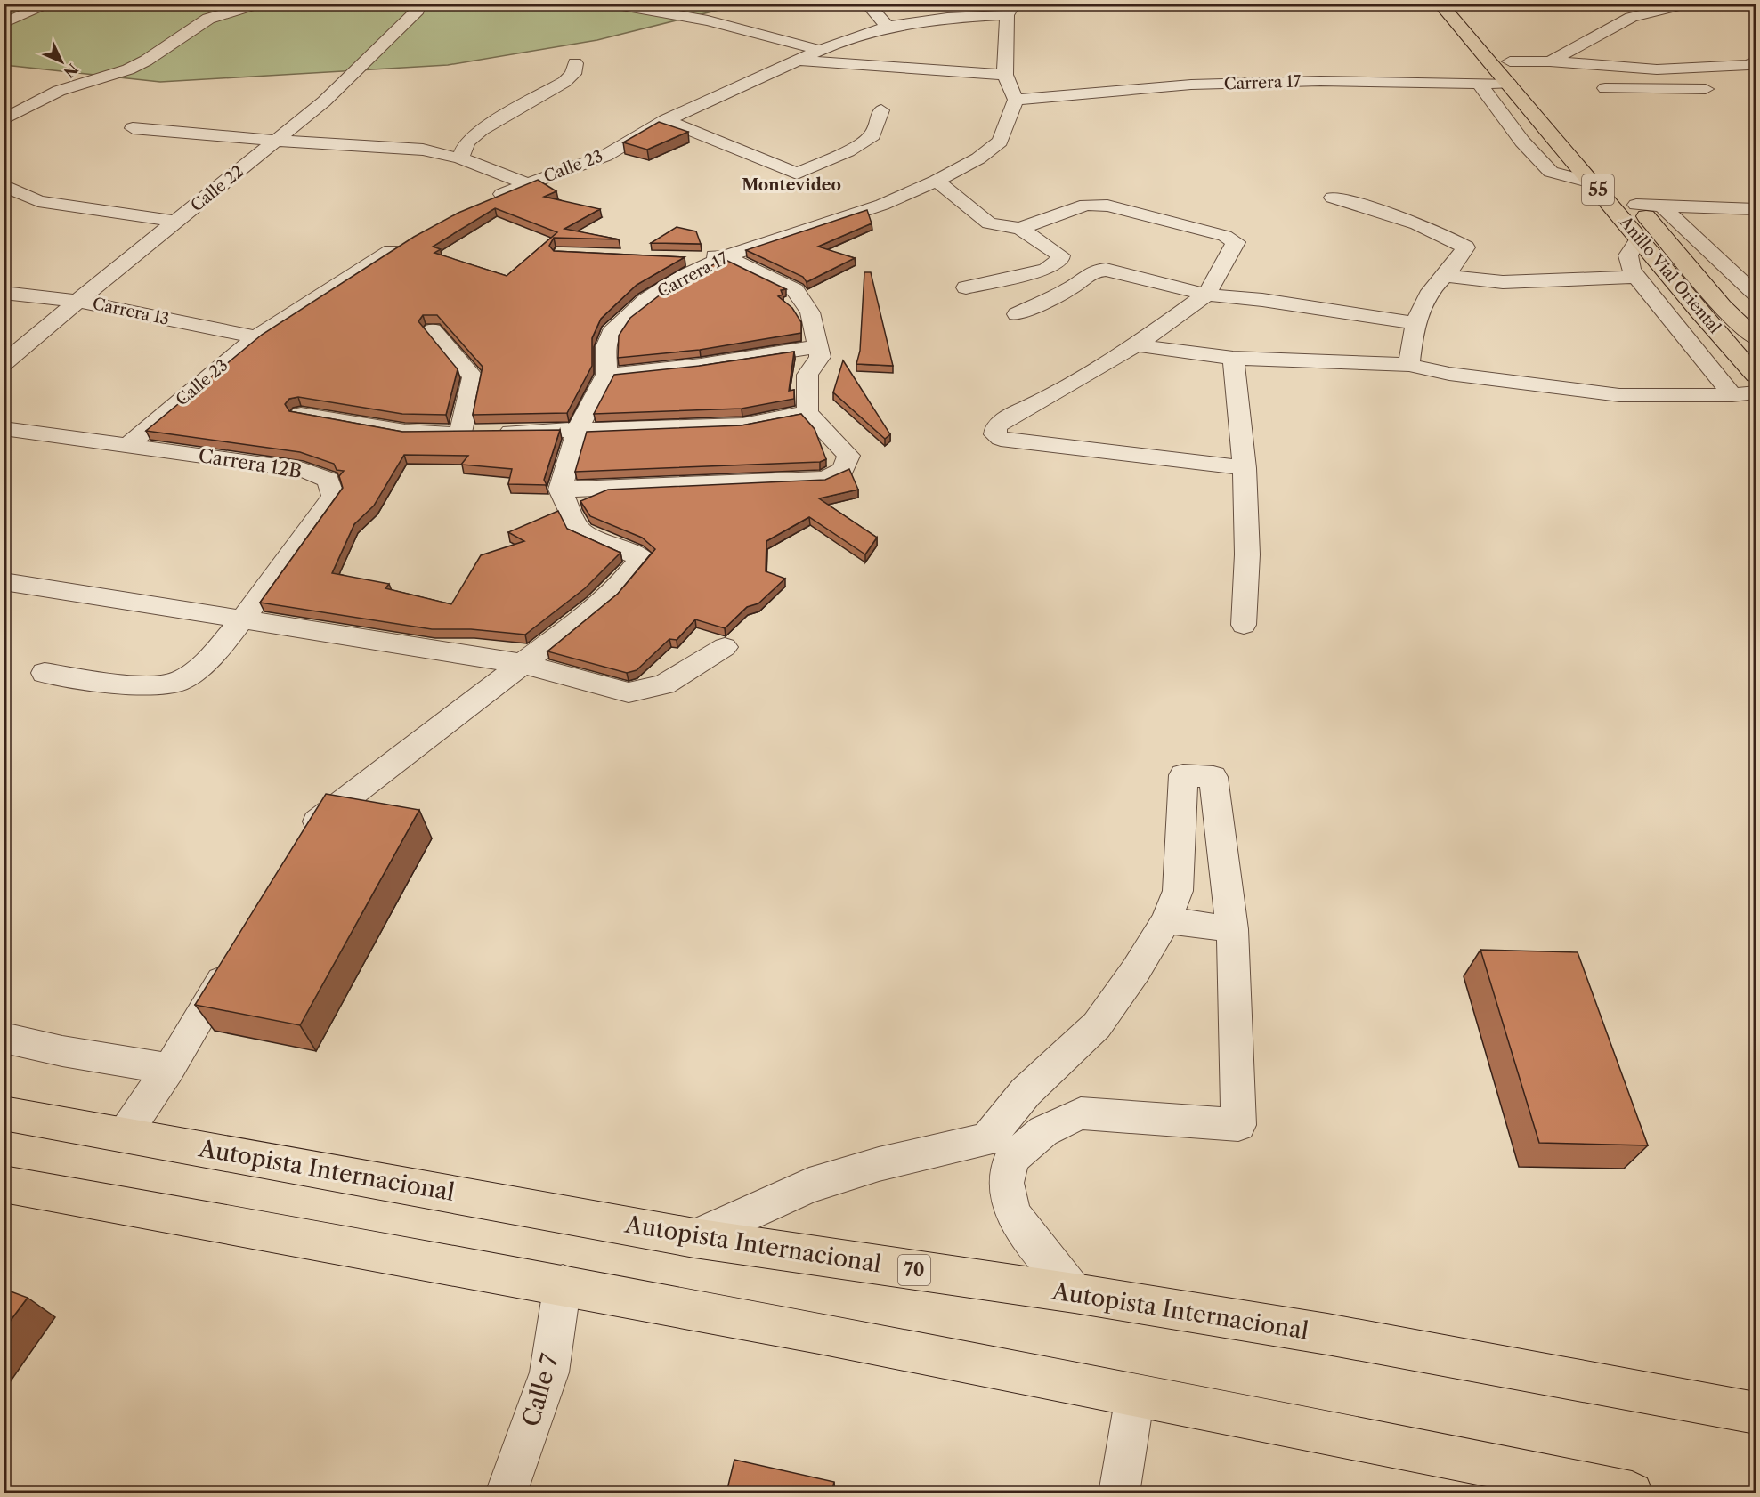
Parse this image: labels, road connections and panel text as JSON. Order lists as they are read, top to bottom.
{
  "streets": {
    "highway": [
      "55",
      "Anillo Vial Oriental",
      "Autopista Internacional",
      "70"
    ],
    "street": [
      "Carrera 17",
      "Calle 23",
      "Calle 22",
      "Carrera 13",
      "Carrera 12B",
      "Calle 7"
    ]
  },
  "crossings": [
    ["Carrera 17", "Anillo Vial Oriental"],
    ["Calle 23", "Carrera 13"],
    ["Calle 23", "Carrera 12B"],
    ["Calle 22", "Carrera 13"]
  ],
  "districts": ["Montevideo"],
  "north": "bottom right"
}
